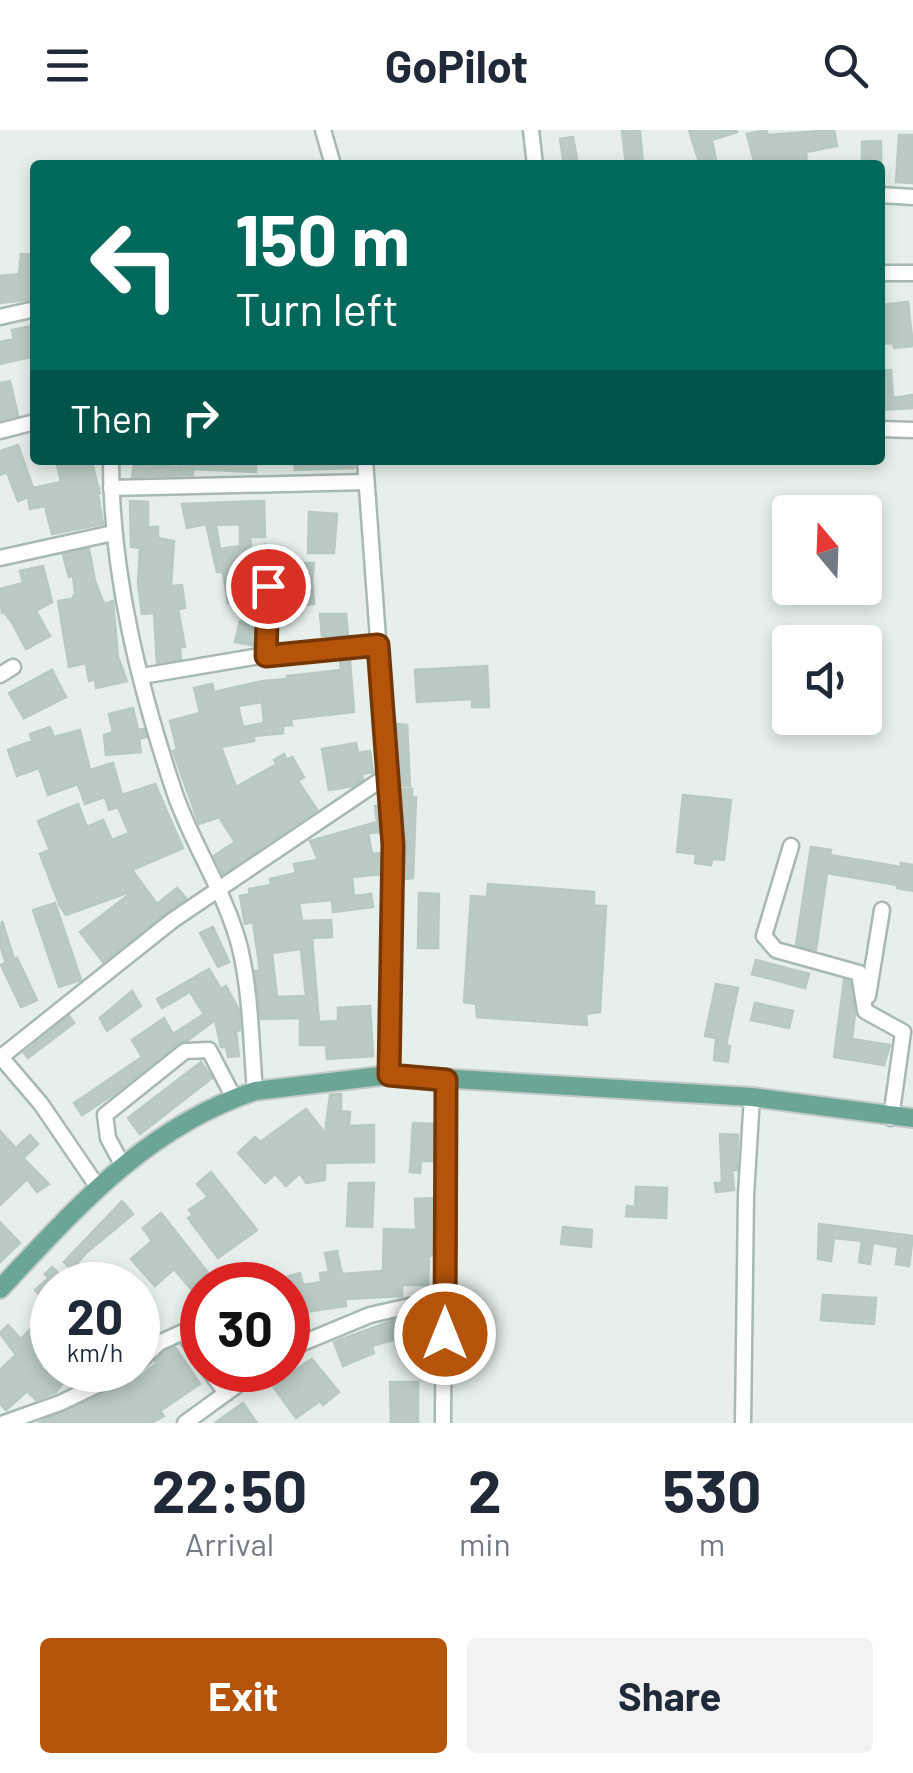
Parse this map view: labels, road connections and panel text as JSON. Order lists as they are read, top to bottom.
{
  "north": "top",
  "page": {
    "header": "GoPilot",
    "turn": ["150 m", "Turn left"],
    "then": "Then",
    "speed": "20 km/h",
    "limit": "30",
    "eta": [
      "22:50",
      "Arrival",
      "2",
      "min",
      "530",
      "m"
    ],
    "buttons": ["Exit", "Share"]
  }
}
